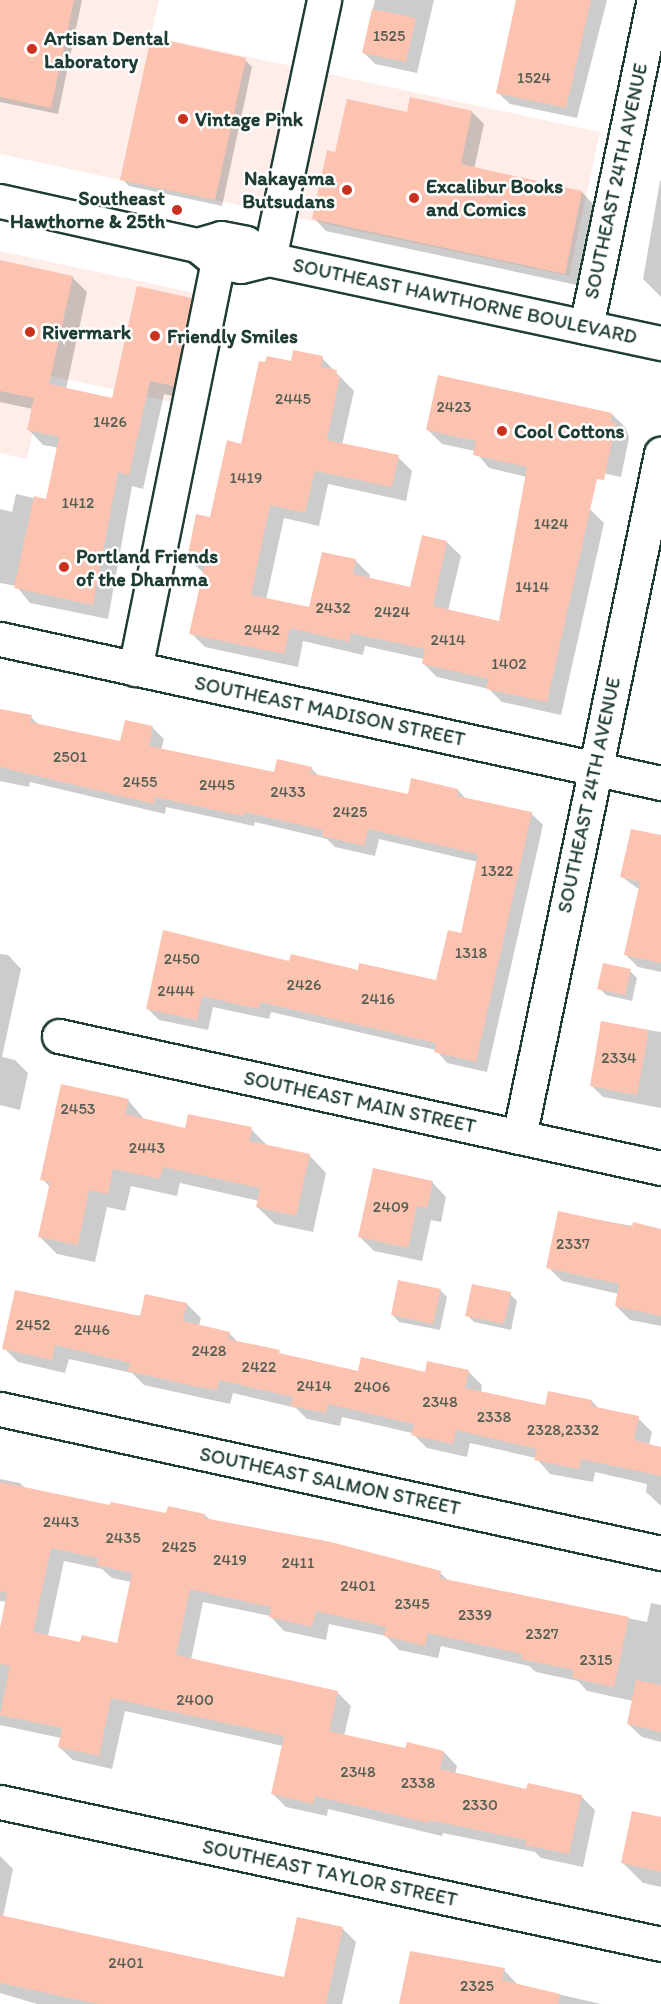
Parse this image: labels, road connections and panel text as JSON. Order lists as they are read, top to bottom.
{
  "streets": {
    "street": [
      "SOUTHEAST 24TH AVENUE",
      "SOUTHEAST HAWTHORNE BOULEVARD",
      "SOUTHEAST MADISON STREET",
      "SOUTHEAST MAIN STREET",
      "SOUTHEAST SALMON STREET",
      "SOUTHEAST TAYLOR STREET"
    ]
  },
  "crossings": [
    ["SOUTHEAST 24TH AVENUE", "SOUTHEAST HAWTHORNE BOULEVARD"],
    ["SOUTHEAST 24TH AVENUE", "SOUTHEAST MADISON STREET"],
    ["SOUTHEAST 24TH AVENUE", "SOUTHEAST MAIN STREET"]
  ],
  "places": [
    "Artisan Dental Laboratory",
    "Vintage Pink",
    "Nakayama Butsudans",
    "Excalibur Books and Comics",
    "Southeast Hawthorne & 25th",
    "Rivermark",
    "Friendly Smiles",
    "Cool Cottons",
    "Portland Friends of the Dhamma"
  ],
  "house_numbers": [
    "1525",
    "1524",
    "2445",
    "2423",
    "1426",
    "1419",
    "1412",
    "1424",
    "1414",
    "2432",
    "2424",
    "2442",
    "2414",
    "1402",
    "2501",
    "2455",
    "2445",
    "2433",
    "2425",
    "1322",
    "1318",
    "2450",
    "2426",
    "2444",
    "2416",
    "2334",
    "2453",
    "2443",
    "2409",
    "2337",
    "2452",
    "2446",
    "2428",
    "2422",
    "2414",
    "2406",
    "2348",
    "2338",
    "2328,2332",
    "2443",
    "2435",
    "2425",
    "2419",
    "2411",
    "2401",
    "2345",
    "2339",
    "2327",
    "2315",
    "2400",
    "2348",
    "2338",
    "2330",
    "2401",
    "2325"
  ]
}
